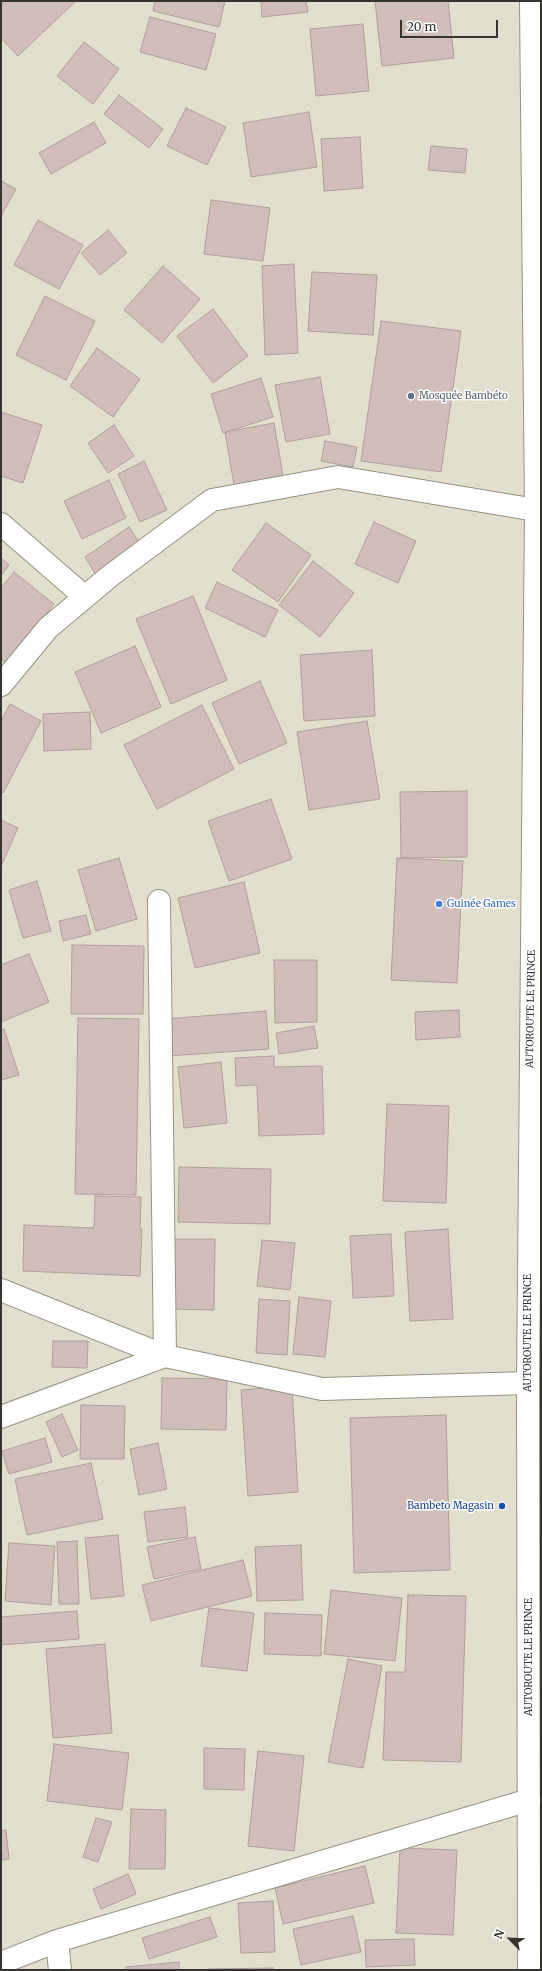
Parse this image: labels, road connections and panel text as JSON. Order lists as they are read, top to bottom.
{
  "streets": {
    "street": ["AUTOROUTE LE PRINCE"]
  },
  "places": ["Mosquée Bambéto", "Guinée Games", "Bambeto Magasin"],
  "scale_bar": "20 m",
  "north": "top left"
}
